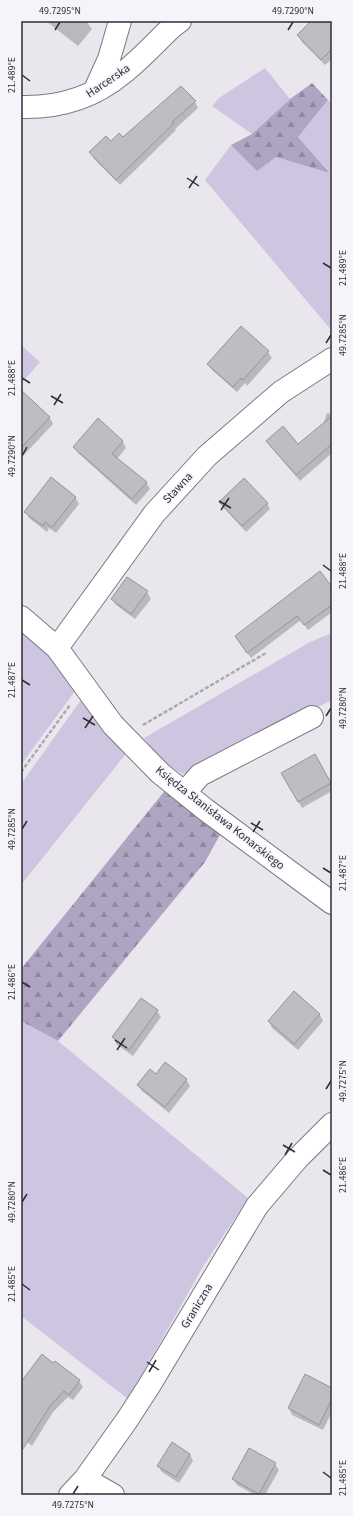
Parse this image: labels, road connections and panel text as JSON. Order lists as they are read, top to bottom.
{
  "streets": {
    "street": [
      "Harcerska",
      "Stawna",
      "Księdza Stanisława Konarskiego",
      "Graniczna"
    ]
  },
  "crossings": [
    ["Stawna", "Księdza Stanisława Konarskiego"]
  ],
  "coordinates": [
    "49.7295°N",
    "49.7290°N",
    "21.489°E",
    "49.7285°N",
    "21.488°E",
    "21.487°E",
    "49.7280°N",
    "21.486°E",
    "49.7275°N",
    "21.485°E"
  ]
}
